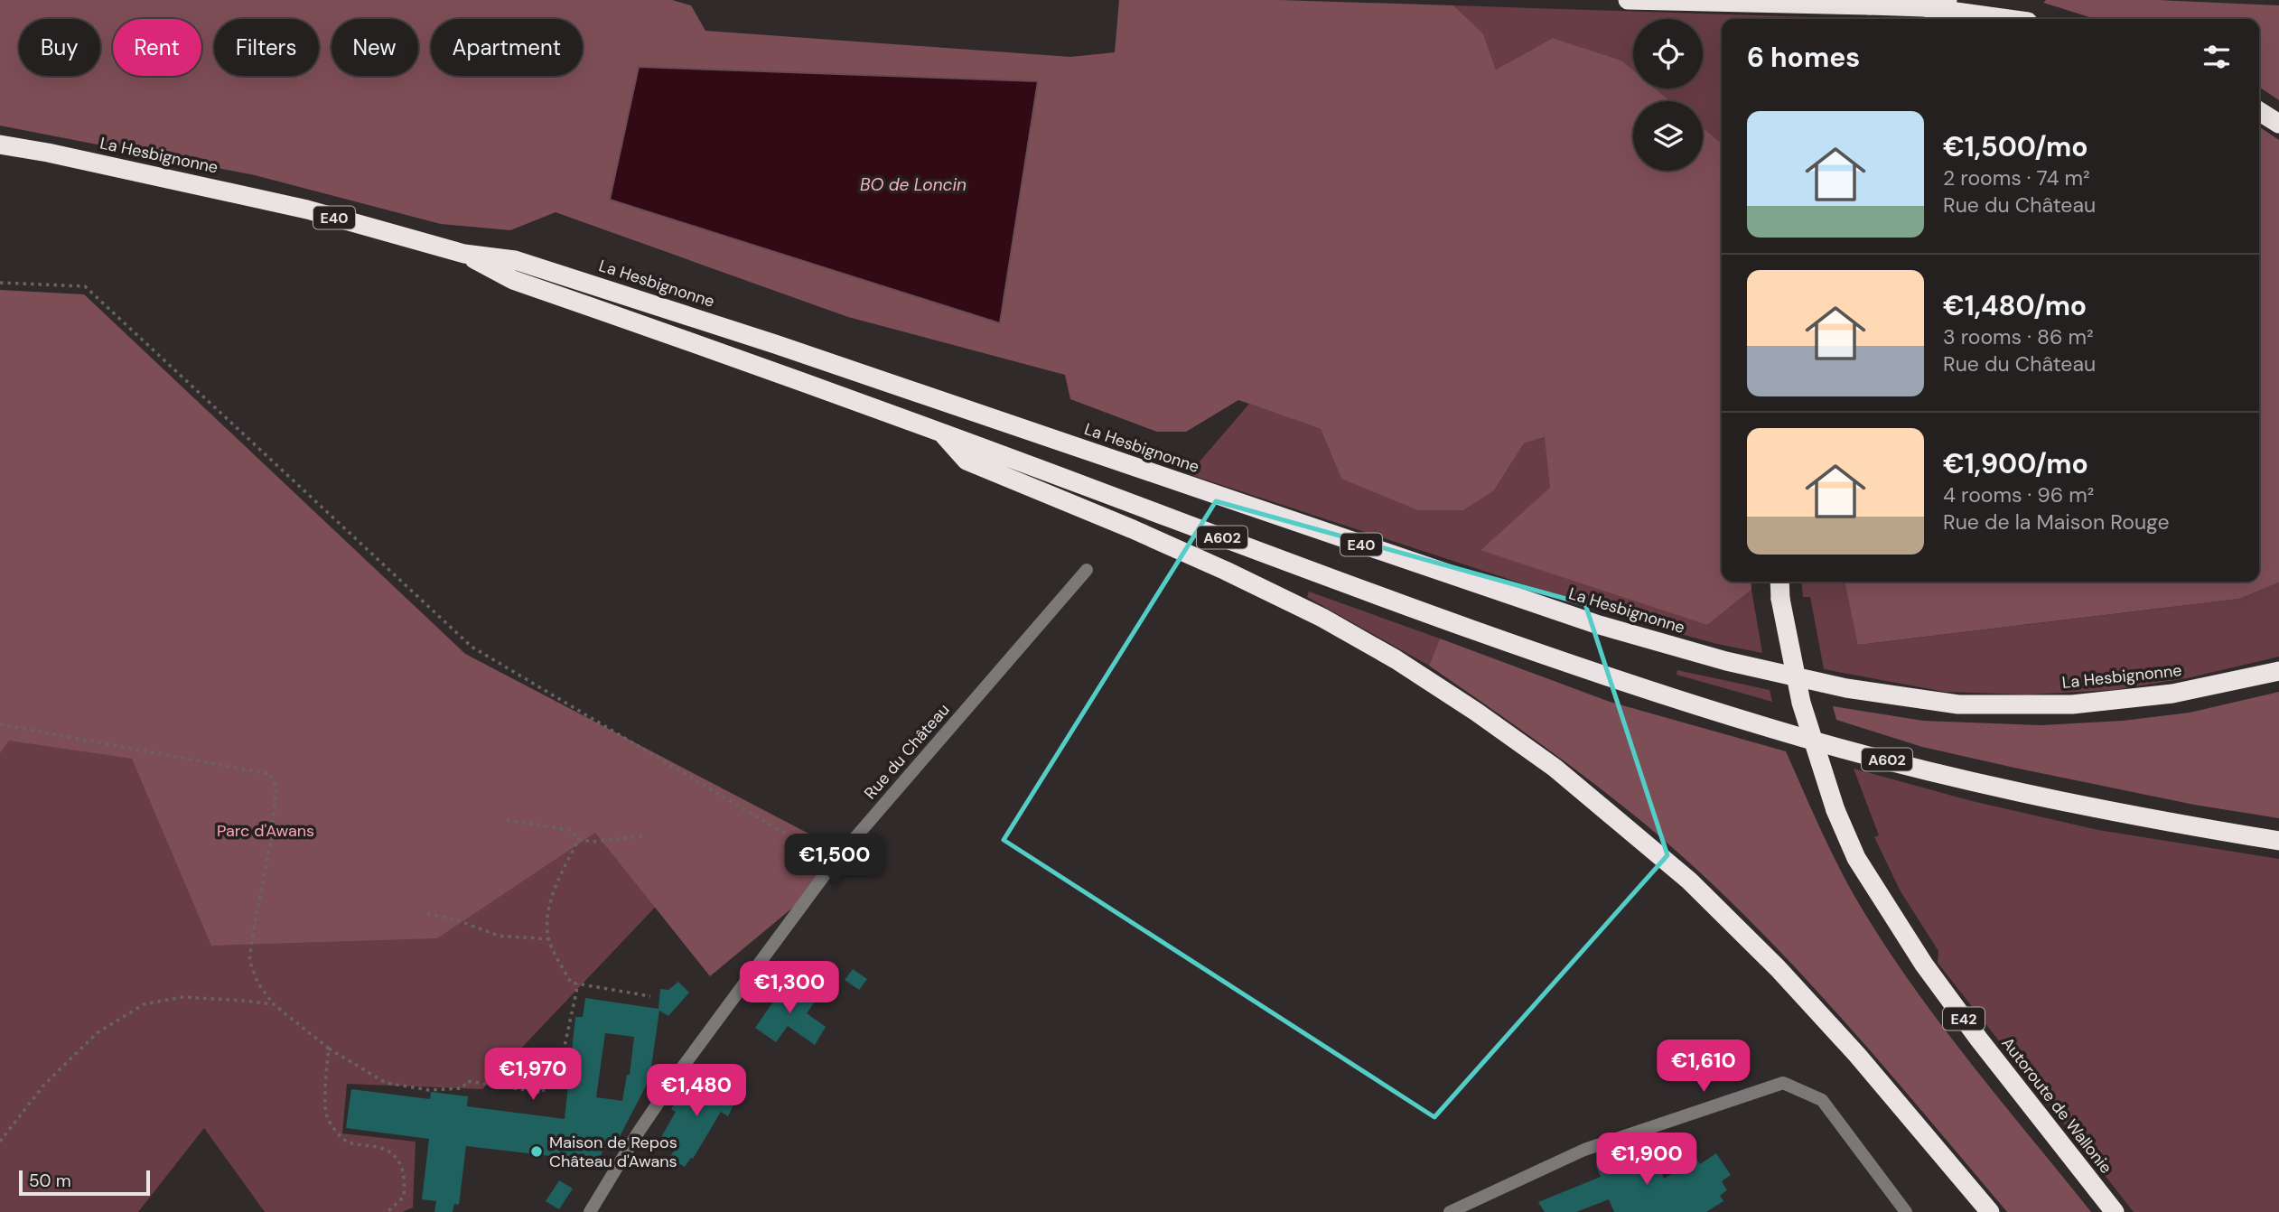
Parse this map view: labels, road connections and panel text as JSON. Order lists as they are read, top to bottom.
{
  "streets": {
    "highway": [
      "La Hesbignonne",
      "E40",
      "A602",
      "E42",
      "Autoroute de Wallonie"
    ],
    "street": ["Rue du Château"]
  },
  "water": ["BO de Loncin"],
  "parks": ["Parc d'Awans"],
  "places": ["Maison de Repos Château d'Awans"],
  "scale_bar": "50 m",
  "page": {
    "chip": [
      "Buy",
      "Rent",
      "Filters",
      "New",
      "Apartment"
    ],
    "heading": "6 homes",
    "list": [
      {
        "name": "€1,500/mo",
        "note": "2 rooms · 74 m² · Rue du Château"
      },
      {
        "name": "€1,480/mo",
        "note": "3 rooms · 86 m² · Rue du Château"
      },
      {
        "name": "€1,900/mo",
        "note": "4 rooms · 96 m² · Rue de la Maison Rouge"
      }
    ],
    "price": [
      "€1,500",
      "€1,300",
      "€1,610",
      "€1,970",
      "€1,480",
      "€1,900"
    ],
    "scale": "50 m"
  }
}
